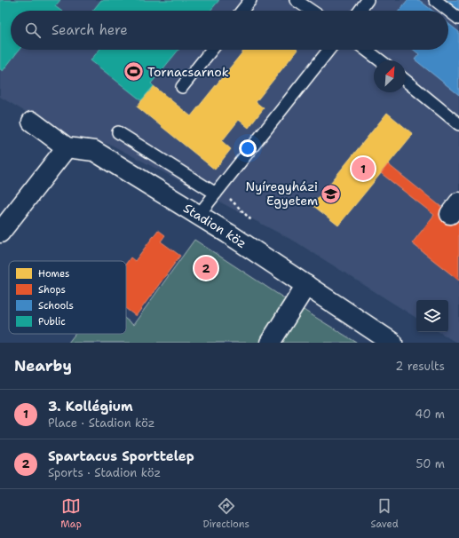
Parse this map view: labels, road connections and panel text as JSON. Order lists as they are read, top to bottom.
{
  "streets": {
    "street": ["Stadion köz"]
  },
  "places": {
    "sports": ["Tornacsarnok"],
    "school or university": ["Nyíregyházi Egyetem"]
  },
  "legend": [
    "Homes",
    "Shops",
    "Schools",
    "Public"
  ],
  "north": "top right",
  "page": {
    "search": "Search here",
    "pins": ["1", "2"],
    "heading": ["Nearby", "2 results"],
    "list": [
      {
        "mark": "1",
        "name": "3. Kollégium",
        "note": "Place · Stadion köz",
        "value": "40 m"
      },
      {
        "mark": "2",
        "name": "Spartacus Sporttelep",
        "note": "Sports · Stadion köz",
        "value": "50 m"
      }
    ],
    "nav": ["Map", "Directions", "Saved"]
  }
}
